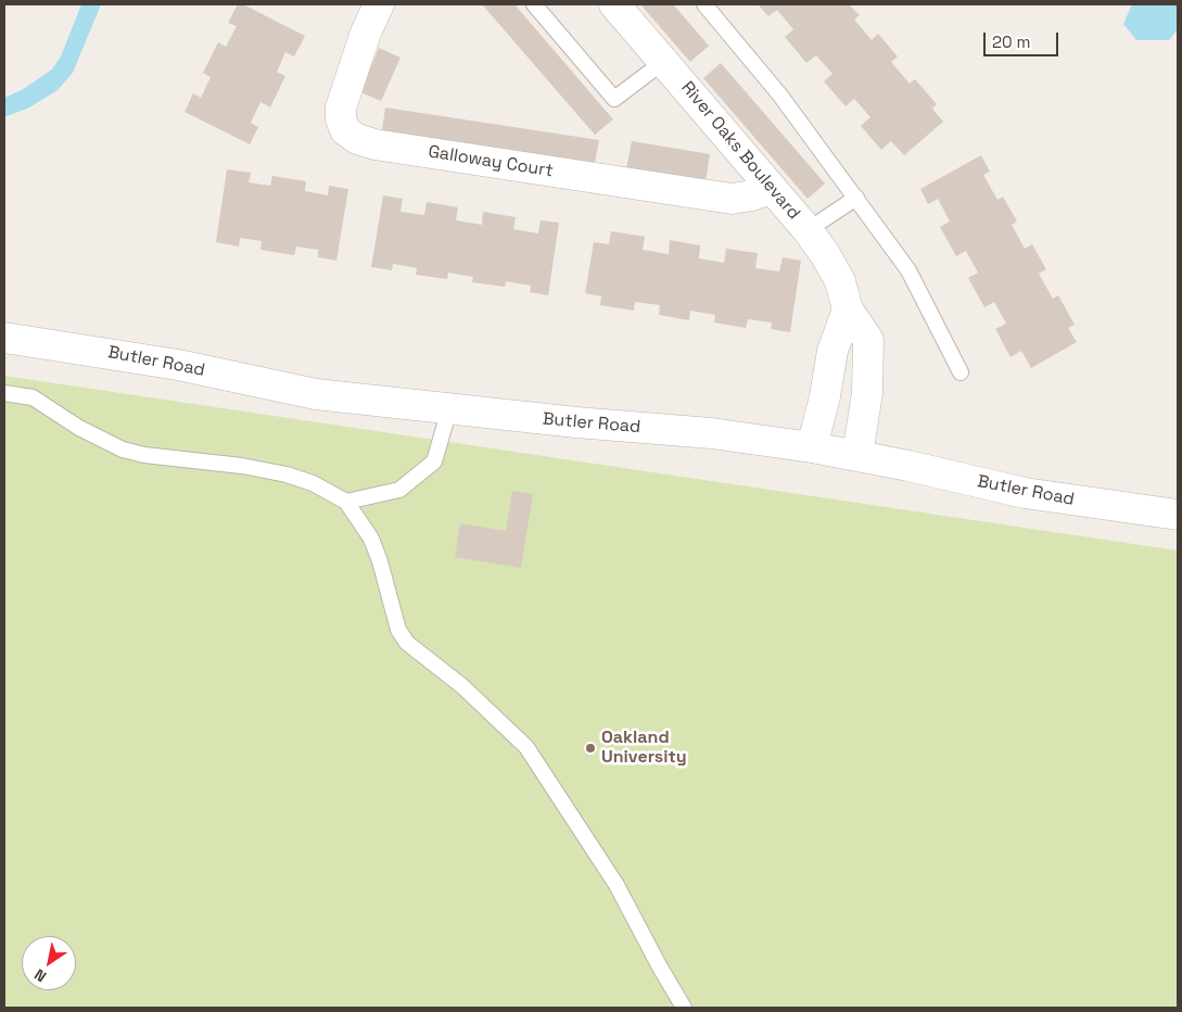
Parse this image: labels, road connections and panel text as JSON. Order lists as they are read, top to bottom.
{
  "streets": {
    "street": ["River Oaks Boulevard", "Galloway Court", "Butler Road"]
  },
  "crossings": [
    ["River Oaks Boulevard", "Galloway Court"],
    ["River Oaks Boulevard", "Butler Road"]
  ],
  "places": ["Oakland University"],
  "scale_bar": "20 m",
  "north": "bottom left"
}
